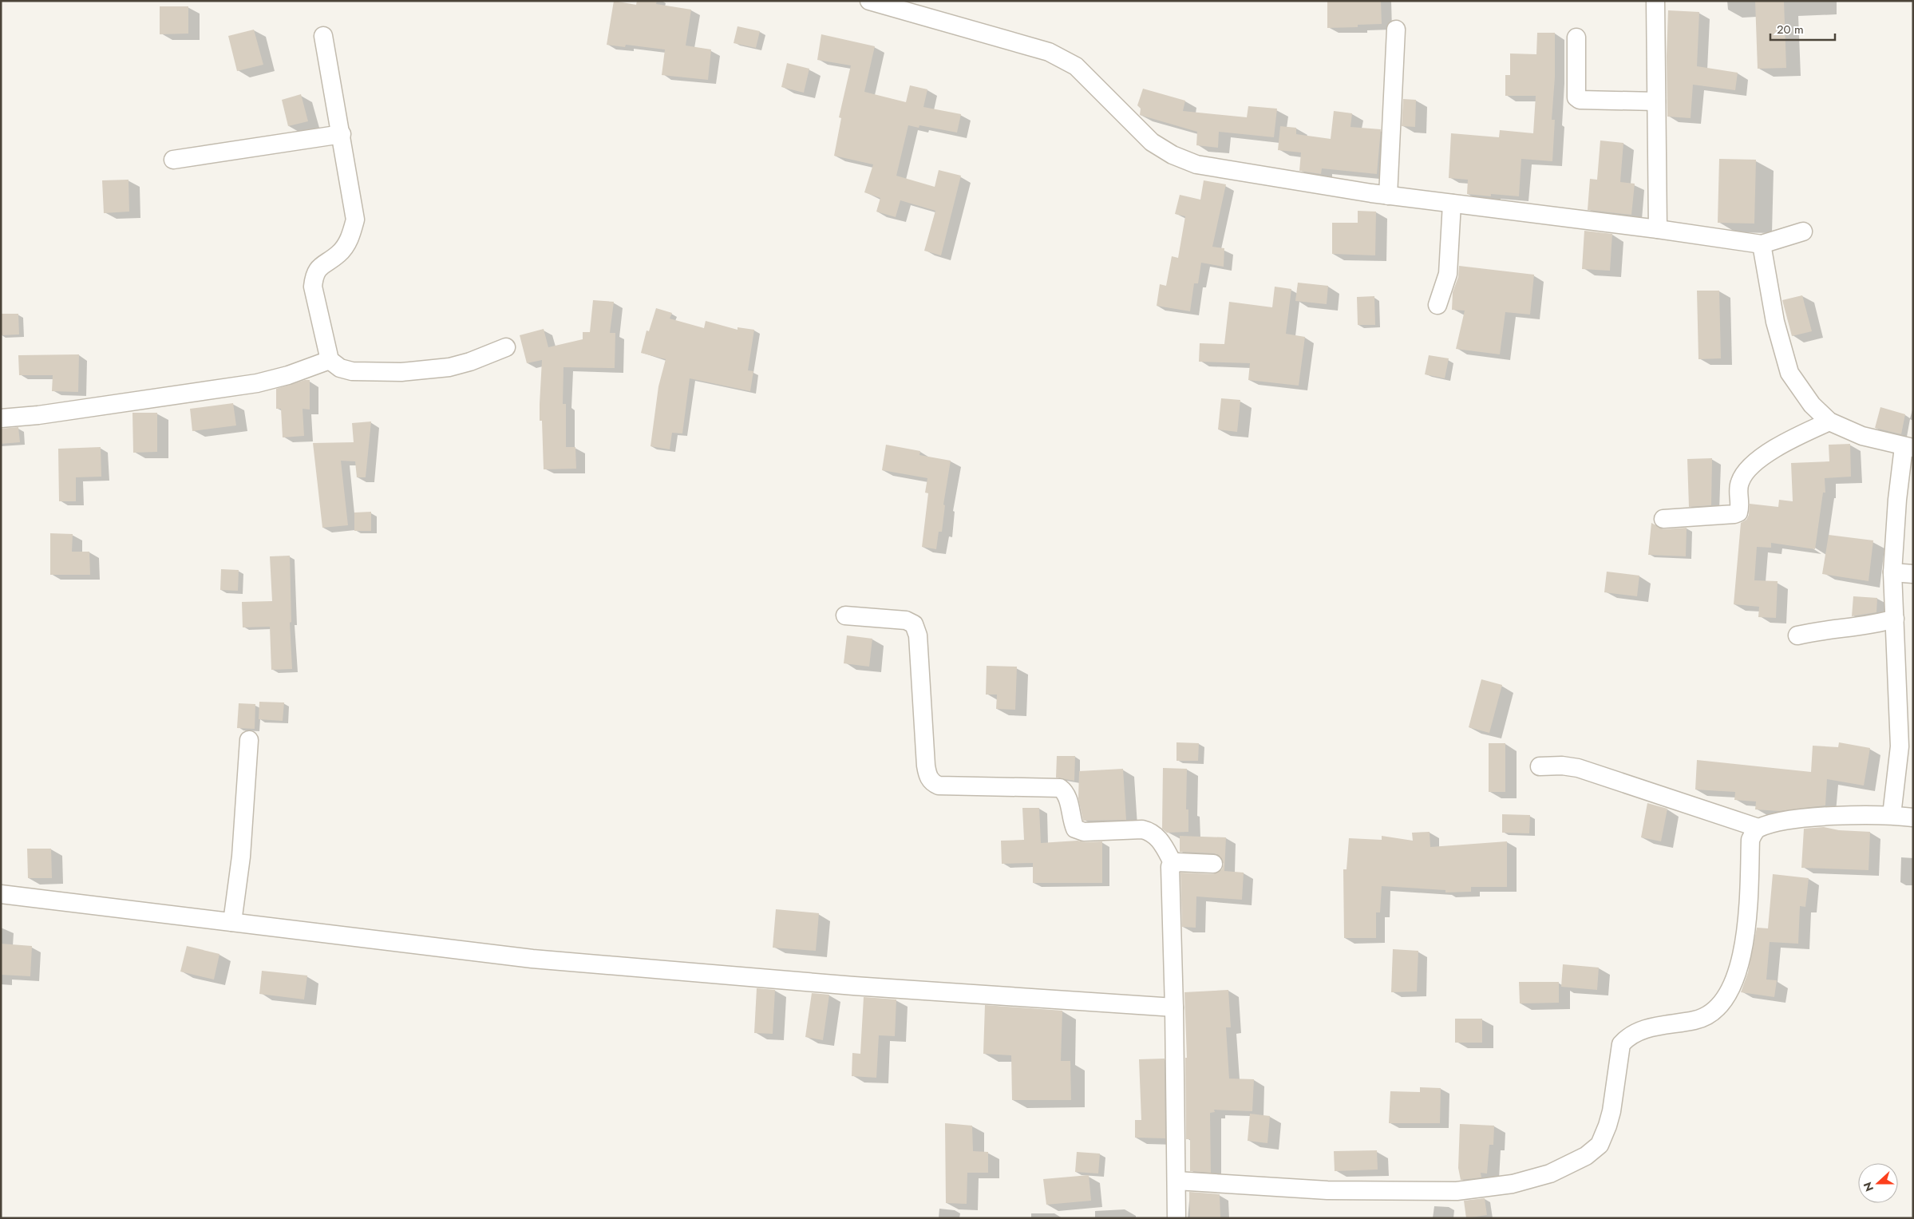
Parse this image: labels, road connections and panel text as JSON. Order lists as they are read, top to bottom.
{
  "scale_bar": "20 m",
  "north": "left"
}
